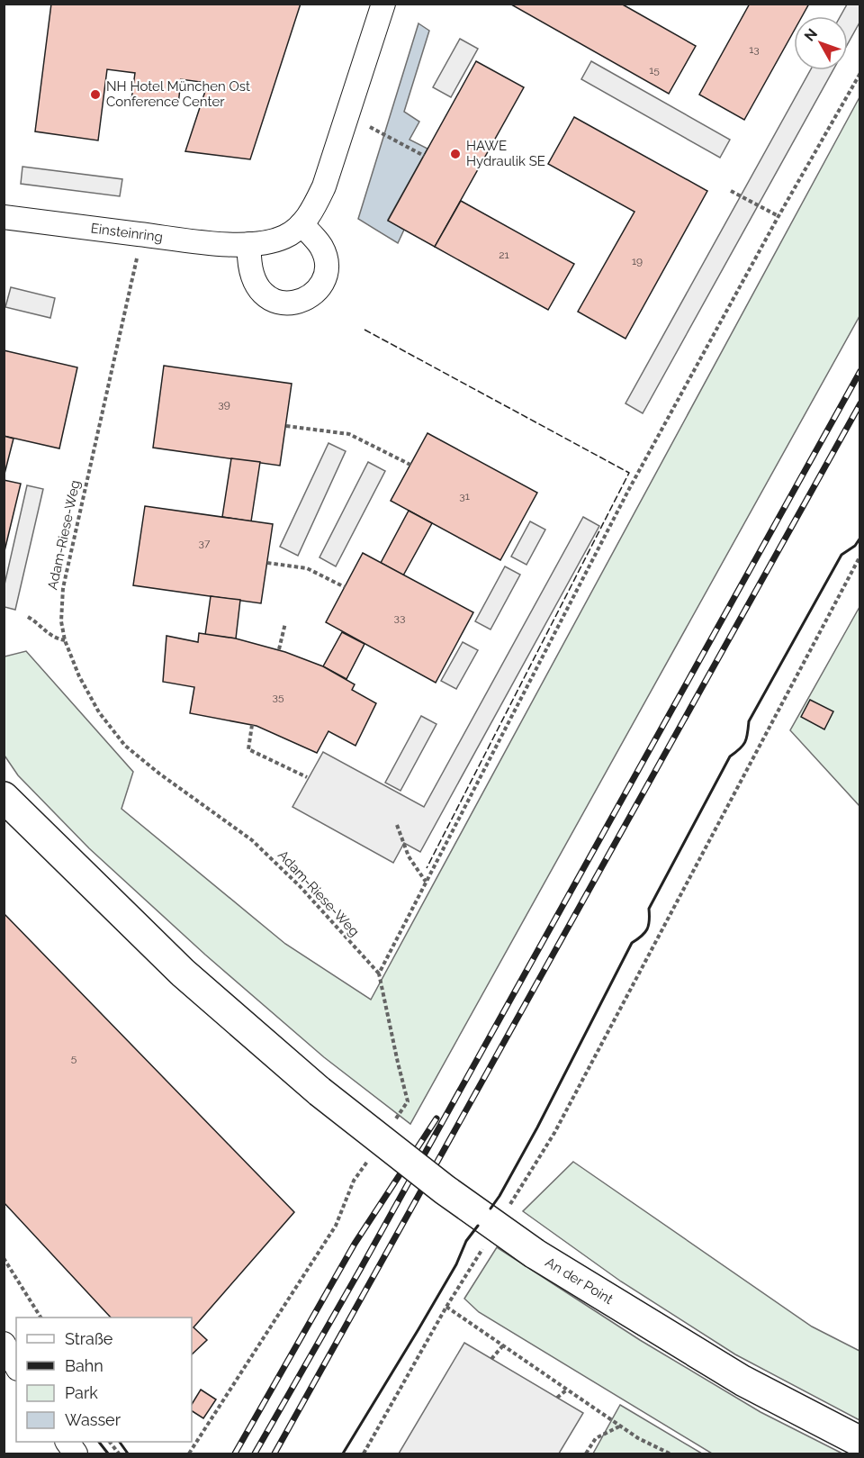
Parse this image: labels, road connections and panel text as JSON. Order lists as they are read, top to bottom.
{
  "streets": {
    "street": ["Einsteinring", "An der Point"],
    "path": ["Adam-Riese-Weg"]
  },
  "crossings": [
    ["Einsteinring", "Adam-Riese-Weg"]
  ],
  "places": ["NH Hotel München Ost Conference Center", "HAWE Hydraulik SE"],
  "house_numbers": [
    "13",
    "15",
    "21",
    "19",
    "39",
    "31",
    "37",
    "33",
    "35",
    "5"
  ],
  "legend": [
    "Straße",
    "Bahn",
    "Park",
    "Wasser"
  ],
  "north": "top left"
}
